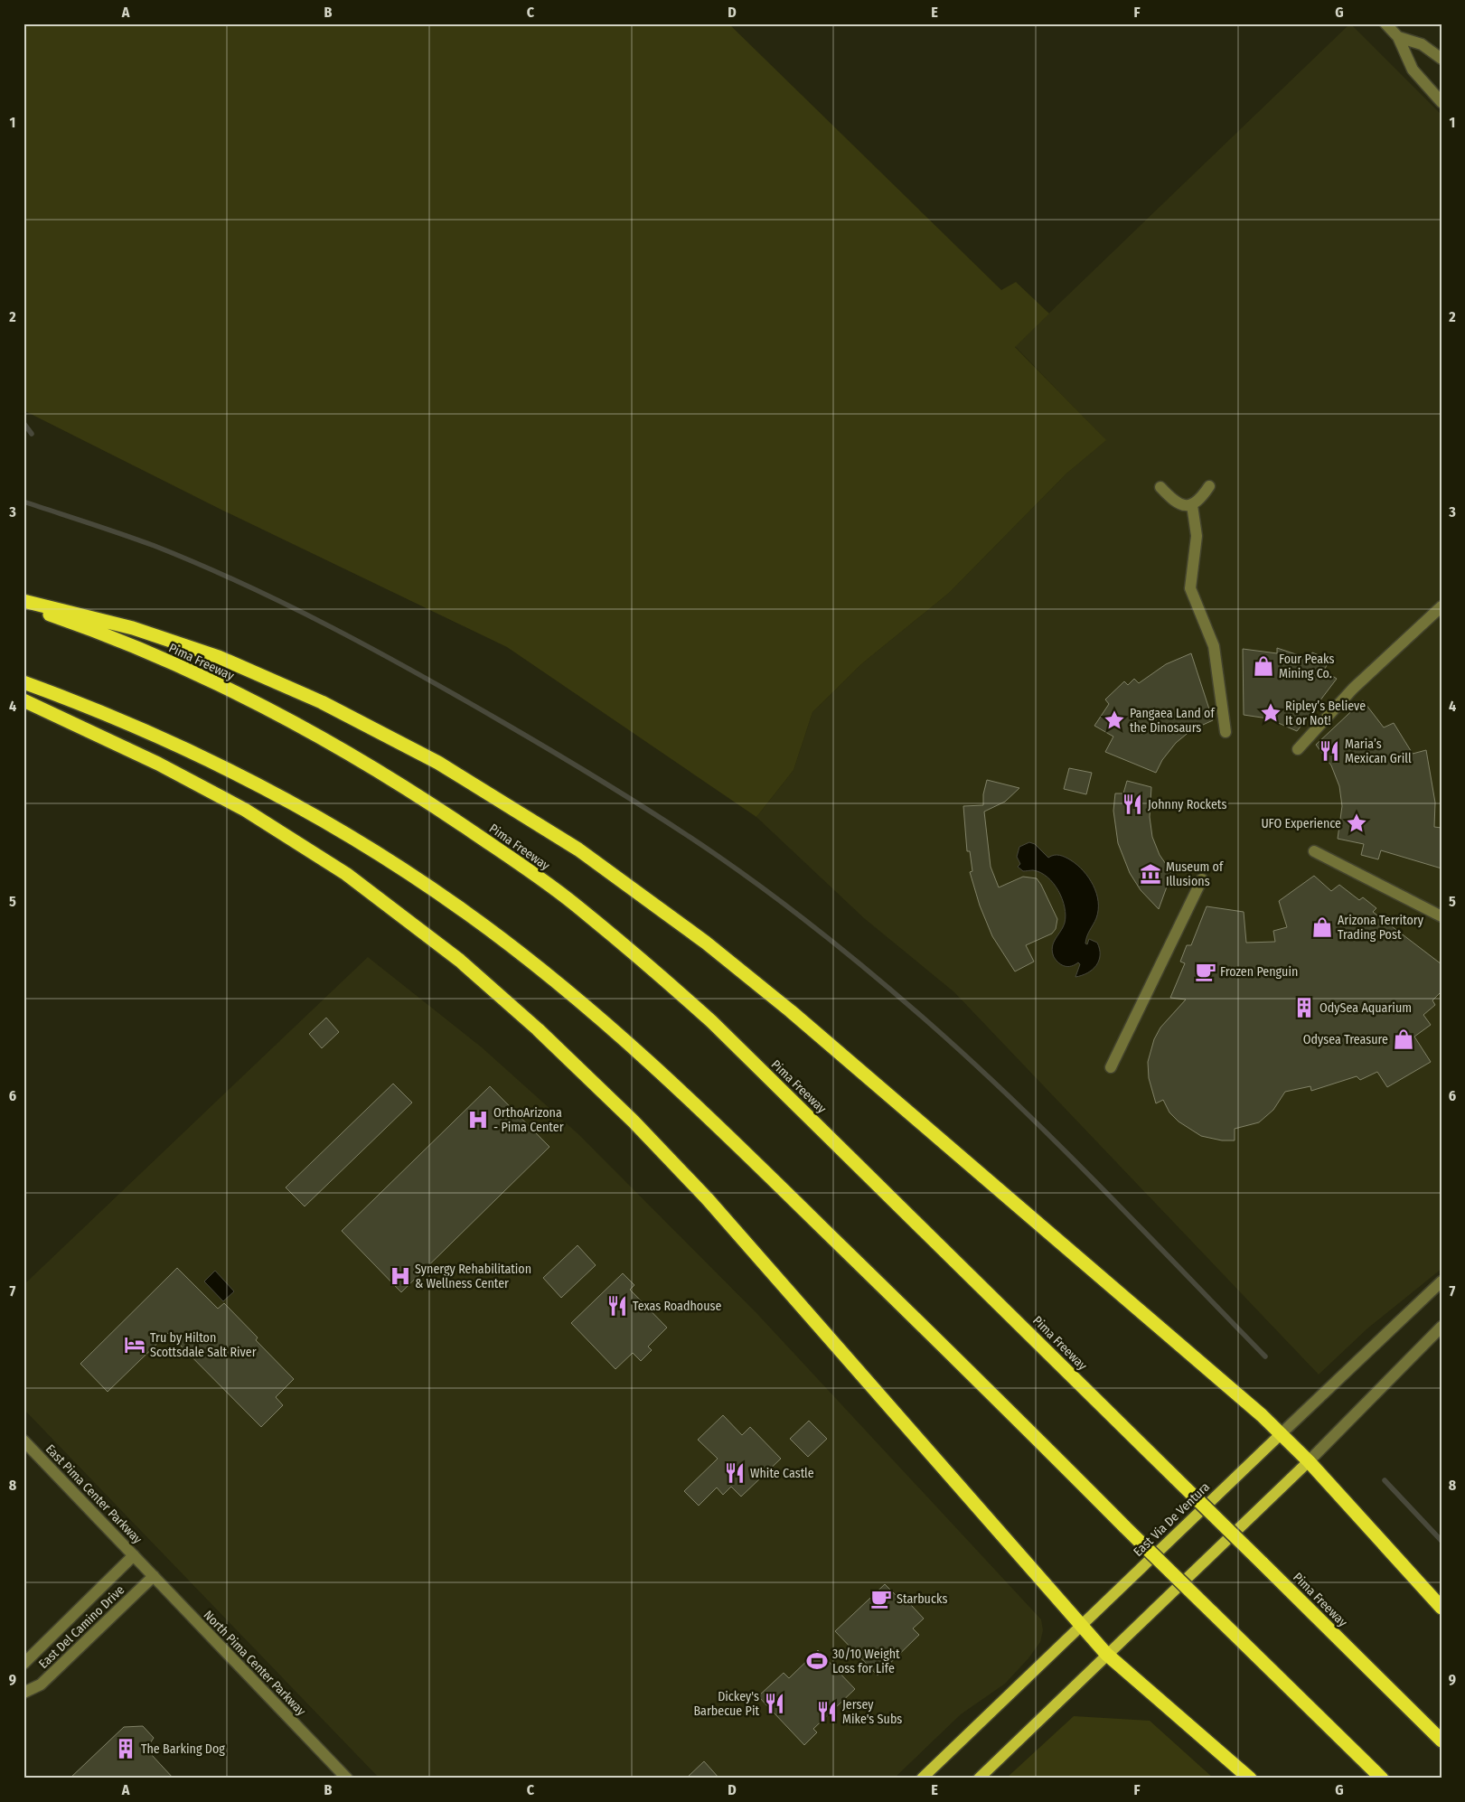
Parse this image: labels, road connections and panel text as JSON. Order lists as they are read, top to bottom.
{
  "streets": {
    "highway": ["Pima Freeway"],
    "main road": ["East Via De Ventura"],
    "street": ["East Pima Center Parkway", "East Del Camino Drive", "North Pima Center Parkway"]
  },
  "crossings": [
    ["East Pima Center Parkway", "East Del Camino Drive"],
    ["East Pima Center Parkway", "North Pima Center Parkway"],
    ["East Del Camino Drive", "North Pima Center Parkway"]
  ],
  "places": {
    "shop": ["Four Peaks Mining Co.", "Arizona Territory Trading Post", "Odysea Treasure"],
    "place": ["Ripley’s Believe It or Not!", "Pangaea Land of the Dinosaurs", "UFO Experience"],
    "restaurant": [
      "Maria’s Mexican Grill",
      "Johnny Rockets",
      "Texas Roadhouse",
      "White Castle",
      "Dickey's Barbecue Pit",
      "Jersey Mike's Subs"
    ],
    "museum": ["Museum of Illusions"],
    "cafe": ["Frozen Penguin", "Starbucks"],
    "building": ["OdySea Aquarium", "The Barking Dog"],
    "hospital": ["OrthoArizona - Pima Center", "Synergy Rehabilitation & Wellness Center"],
    "hotel": ["Tru by Hilton Scottsdale Salt River"],
    "sports": ["30/10 Weight Loss for Life"]
  },
  "grid": {
    "columns": [
      "A",
      "B",
      "C",
      "D",
      "E",
      "F",
      "G"
    ],
    "rows": [
      "1",
      "2",
      "3",
      "4",
      "5",
      "6",
      "7",
      "8",
      "9"
    ]
  }
}
